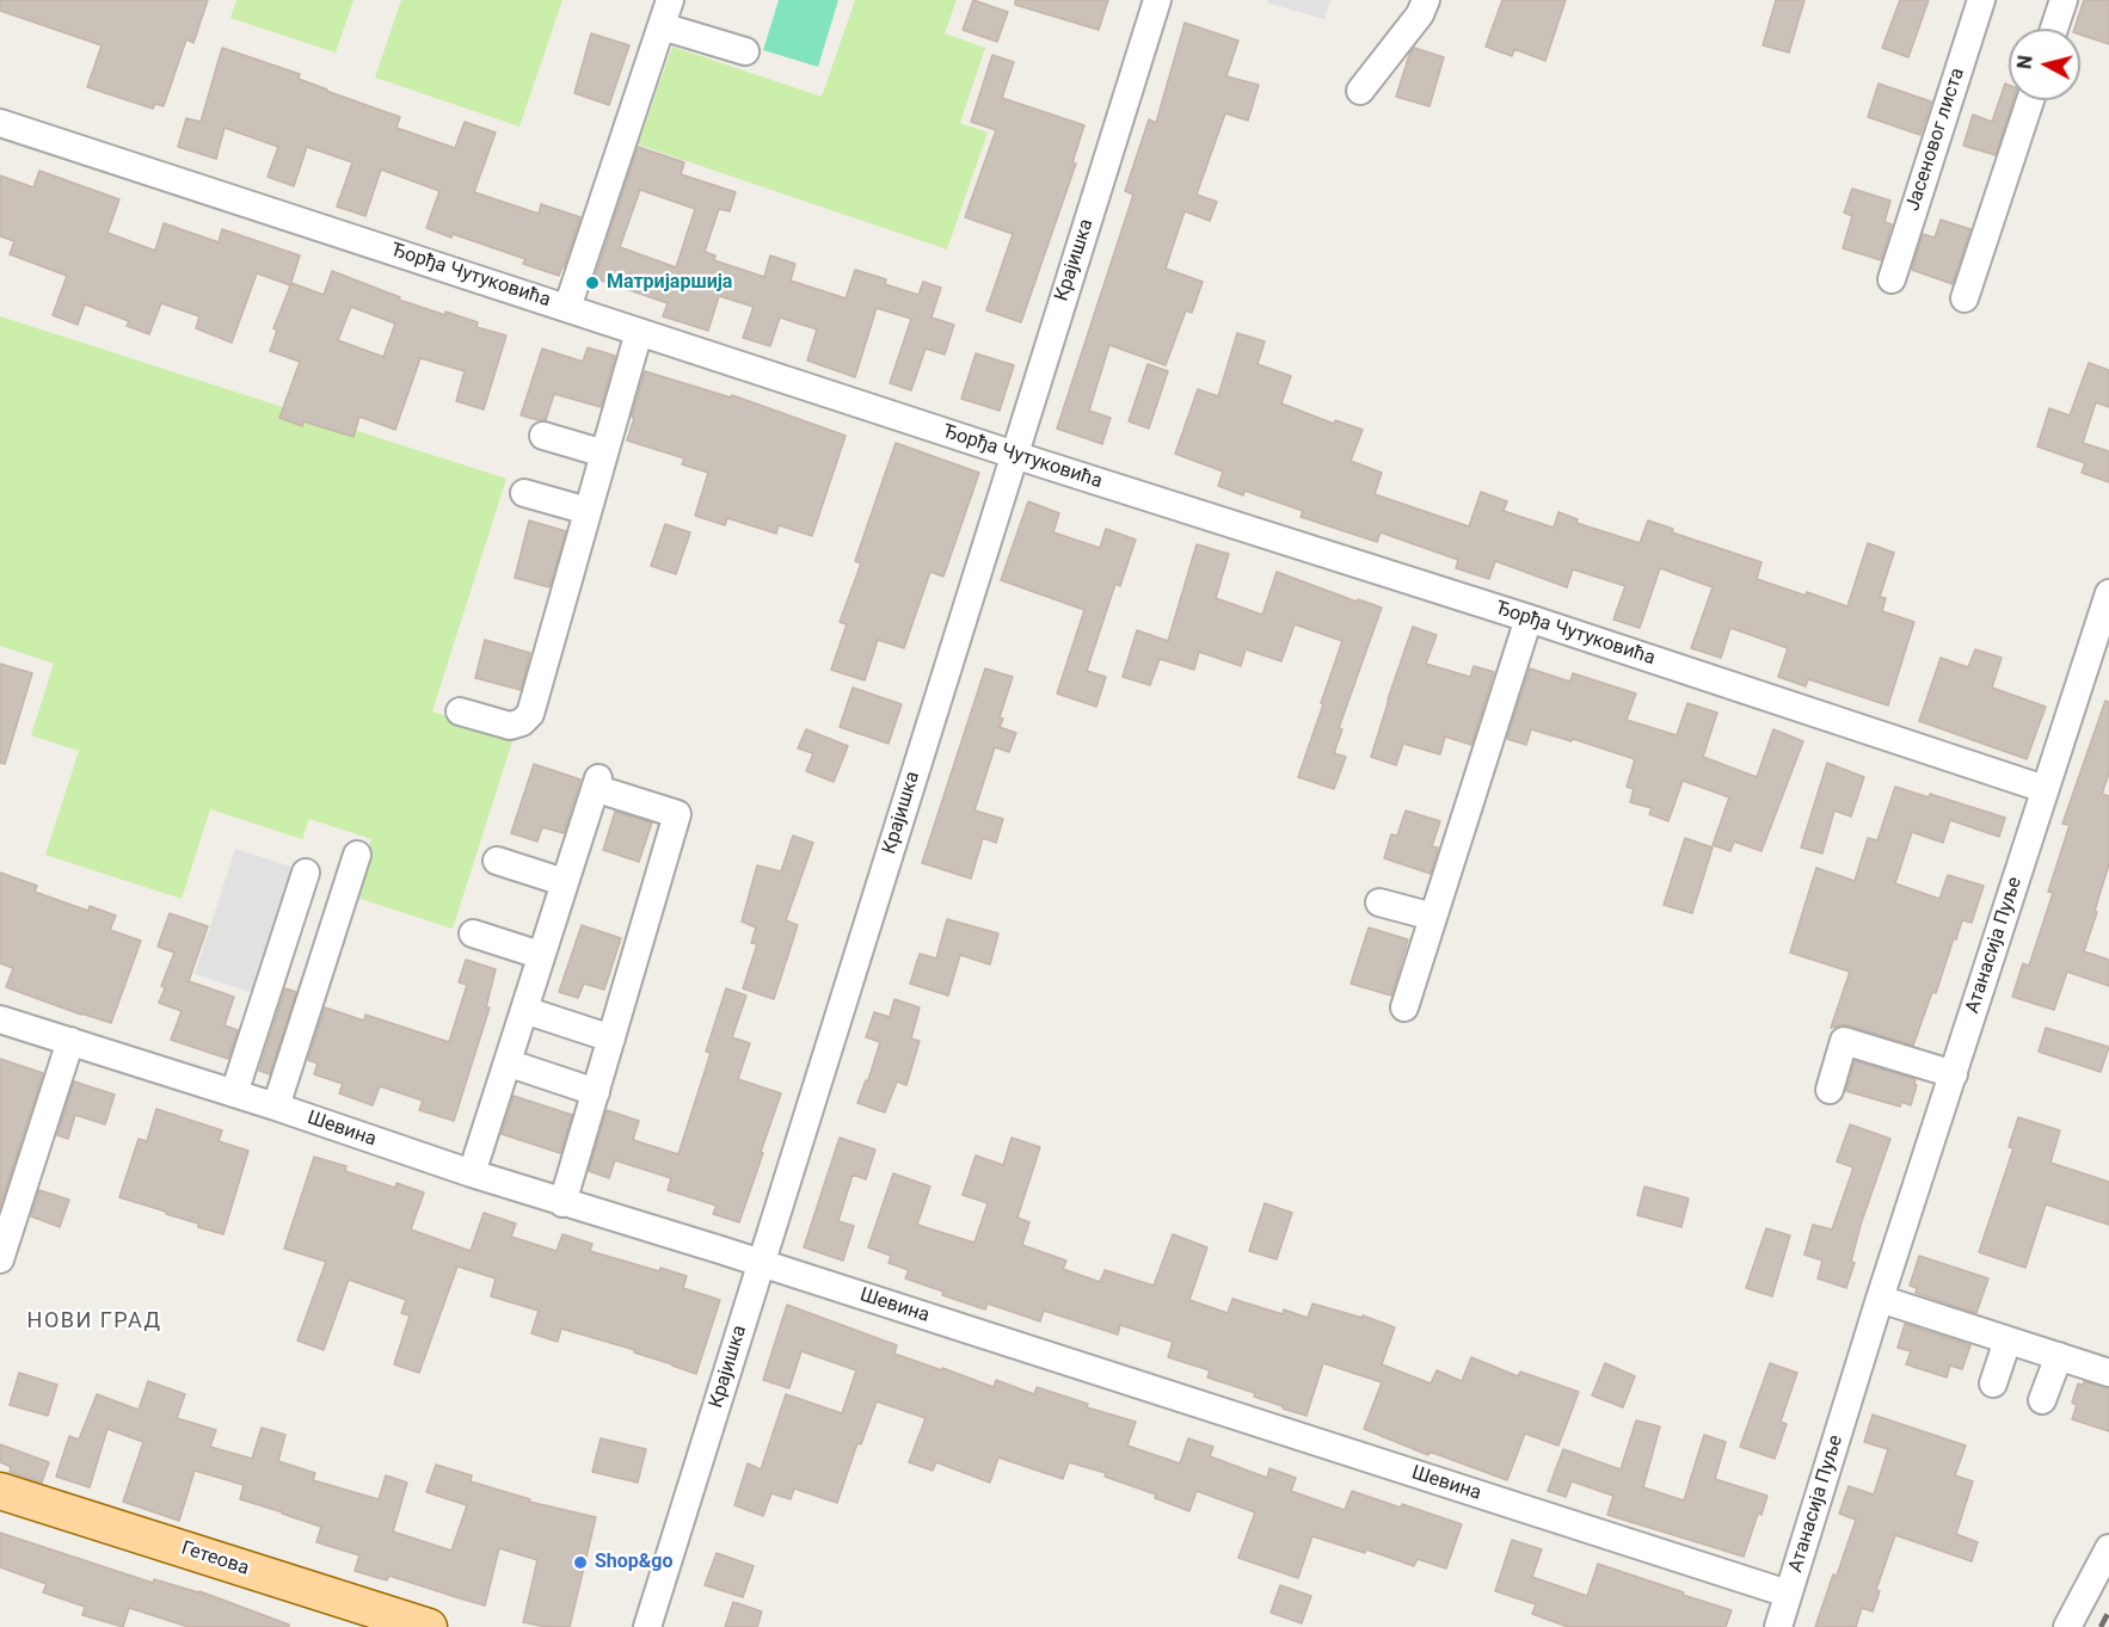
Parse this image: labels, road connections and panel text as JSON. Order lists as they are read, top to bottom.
{
  "streets": {
    "main road": ["Гетеова"],
    "street": [
      "Јасеновог листа",
      "Крајишка",
      "Ђорђа Чутуковића",
      "Атанасија Пуље",
      "Шевина"
    ]
  },
  "crossings": [
    ["Крајишка", "Ђорђа Чутуковића"],
    ["Крајишка", "Шевина"],
    ["Ђорђа Чутуковића", "Атанасија Пуље"],
    ["Атанасија Пуље", "Шевина"]
  ],
  "districts": ["НОВИ ГРАД"],
  "places": ["Матријаршија", "Shop&go"],
  "north": "left"
}
